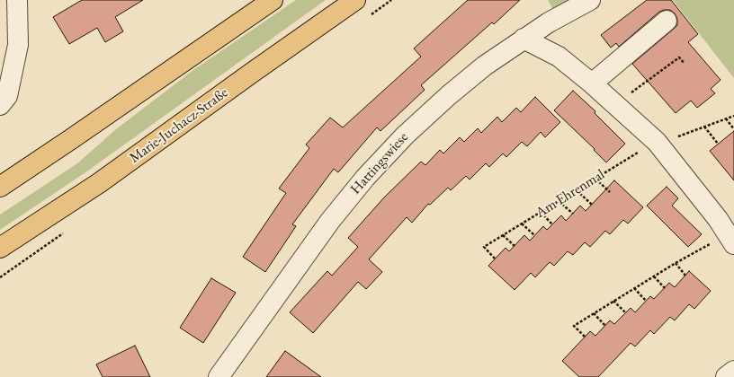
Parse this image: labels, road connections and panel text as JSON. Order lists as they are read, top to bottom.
{
  "streets": {
    "main road": ["Marie-Juchacz-Straße"],
    "street": ["Hattingswiese"],
    "path": ["Am Ehrenmal"]
  }
}
